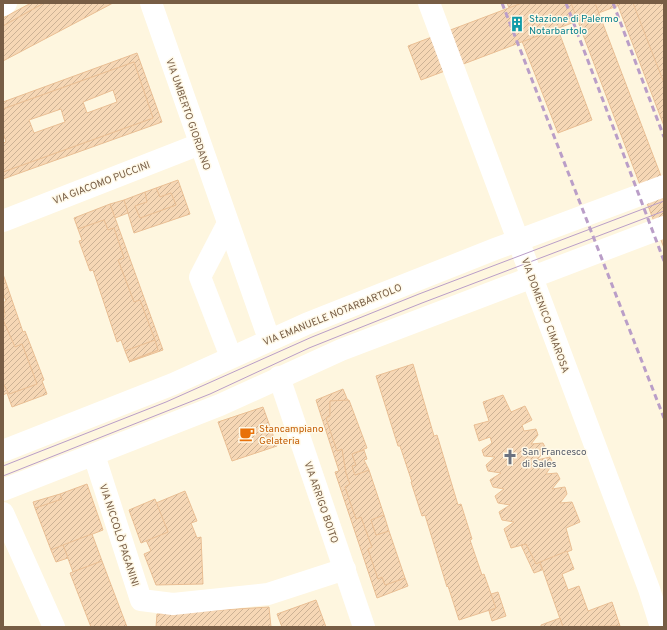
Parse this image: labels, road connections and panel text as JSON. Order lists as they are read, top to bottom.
{
  "streets": {
    "street": [
      "VIA UMBERTO GIORDANO",
      "VIA GIACOMO PUCCINI",
      "VIA EMANUELE NOTARBARTOLO",
      "VIA DOMENICO CIMAROSA",
      "VIA ARRIGO BOITO",
      "VIA NICCOLÒ PAGANINI"
    ]
  },
  "crossings": [
    ["VIA UMBERTO GIORDANO", "VIA GIACOMO PUCCINI"],
    ["VIA UMBERTO GIORDANO", "VIA EMANUELE NOTARBARTOLO"],
    ["VIA ARRIGO BOITO", "VIA NICCOLÒ PAGANINI"]
  ],
  "places": {
    "building": ["Stazione di Palermo Notarbartolo"],
    "cafe": ["Stancampiano Gelateria"],
    "church": ["San Francesco di Sales"]
  }
}
